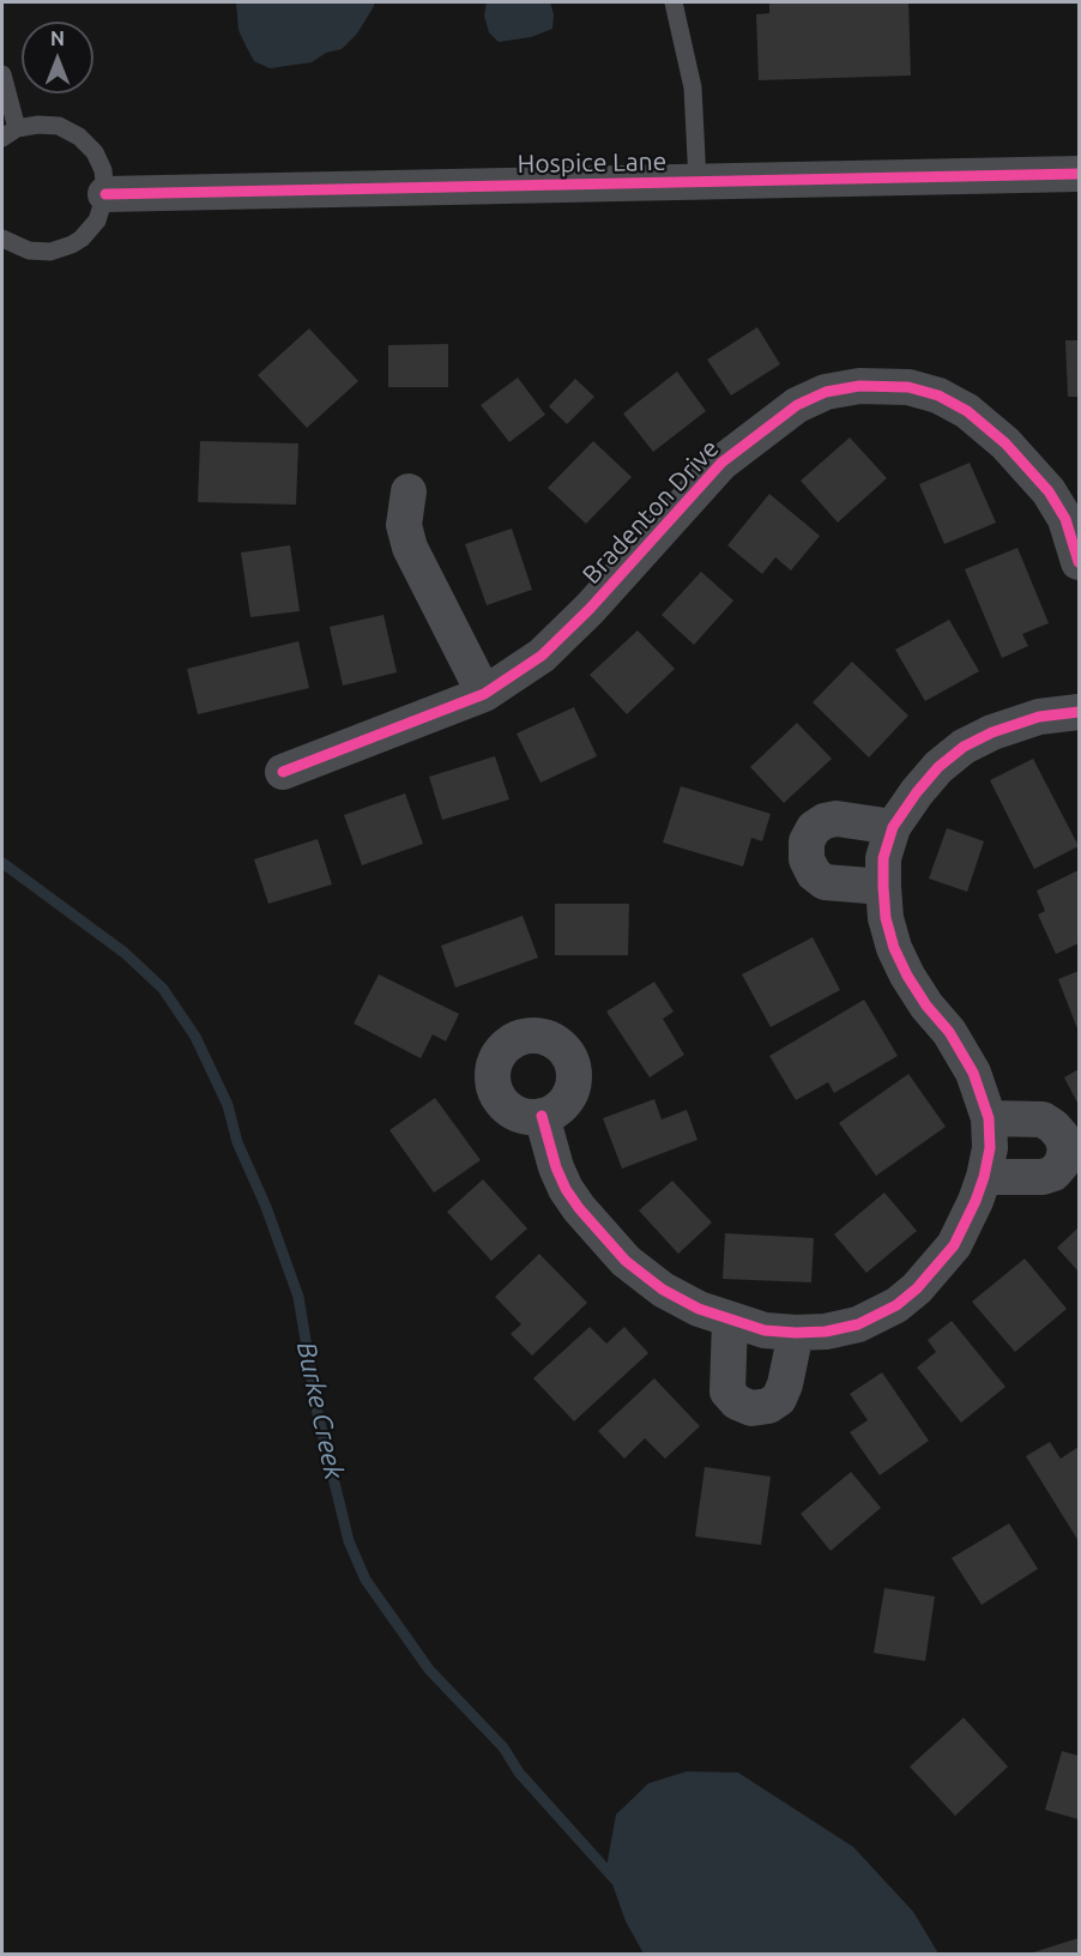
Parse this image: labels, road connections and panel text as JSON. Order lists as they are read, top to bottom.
{
  "streets": {
    "street": ["Hospice Lane", "Bradenton Drive"]
  },
  "water": ["Burke Creek"],
  "north": "top"
}
